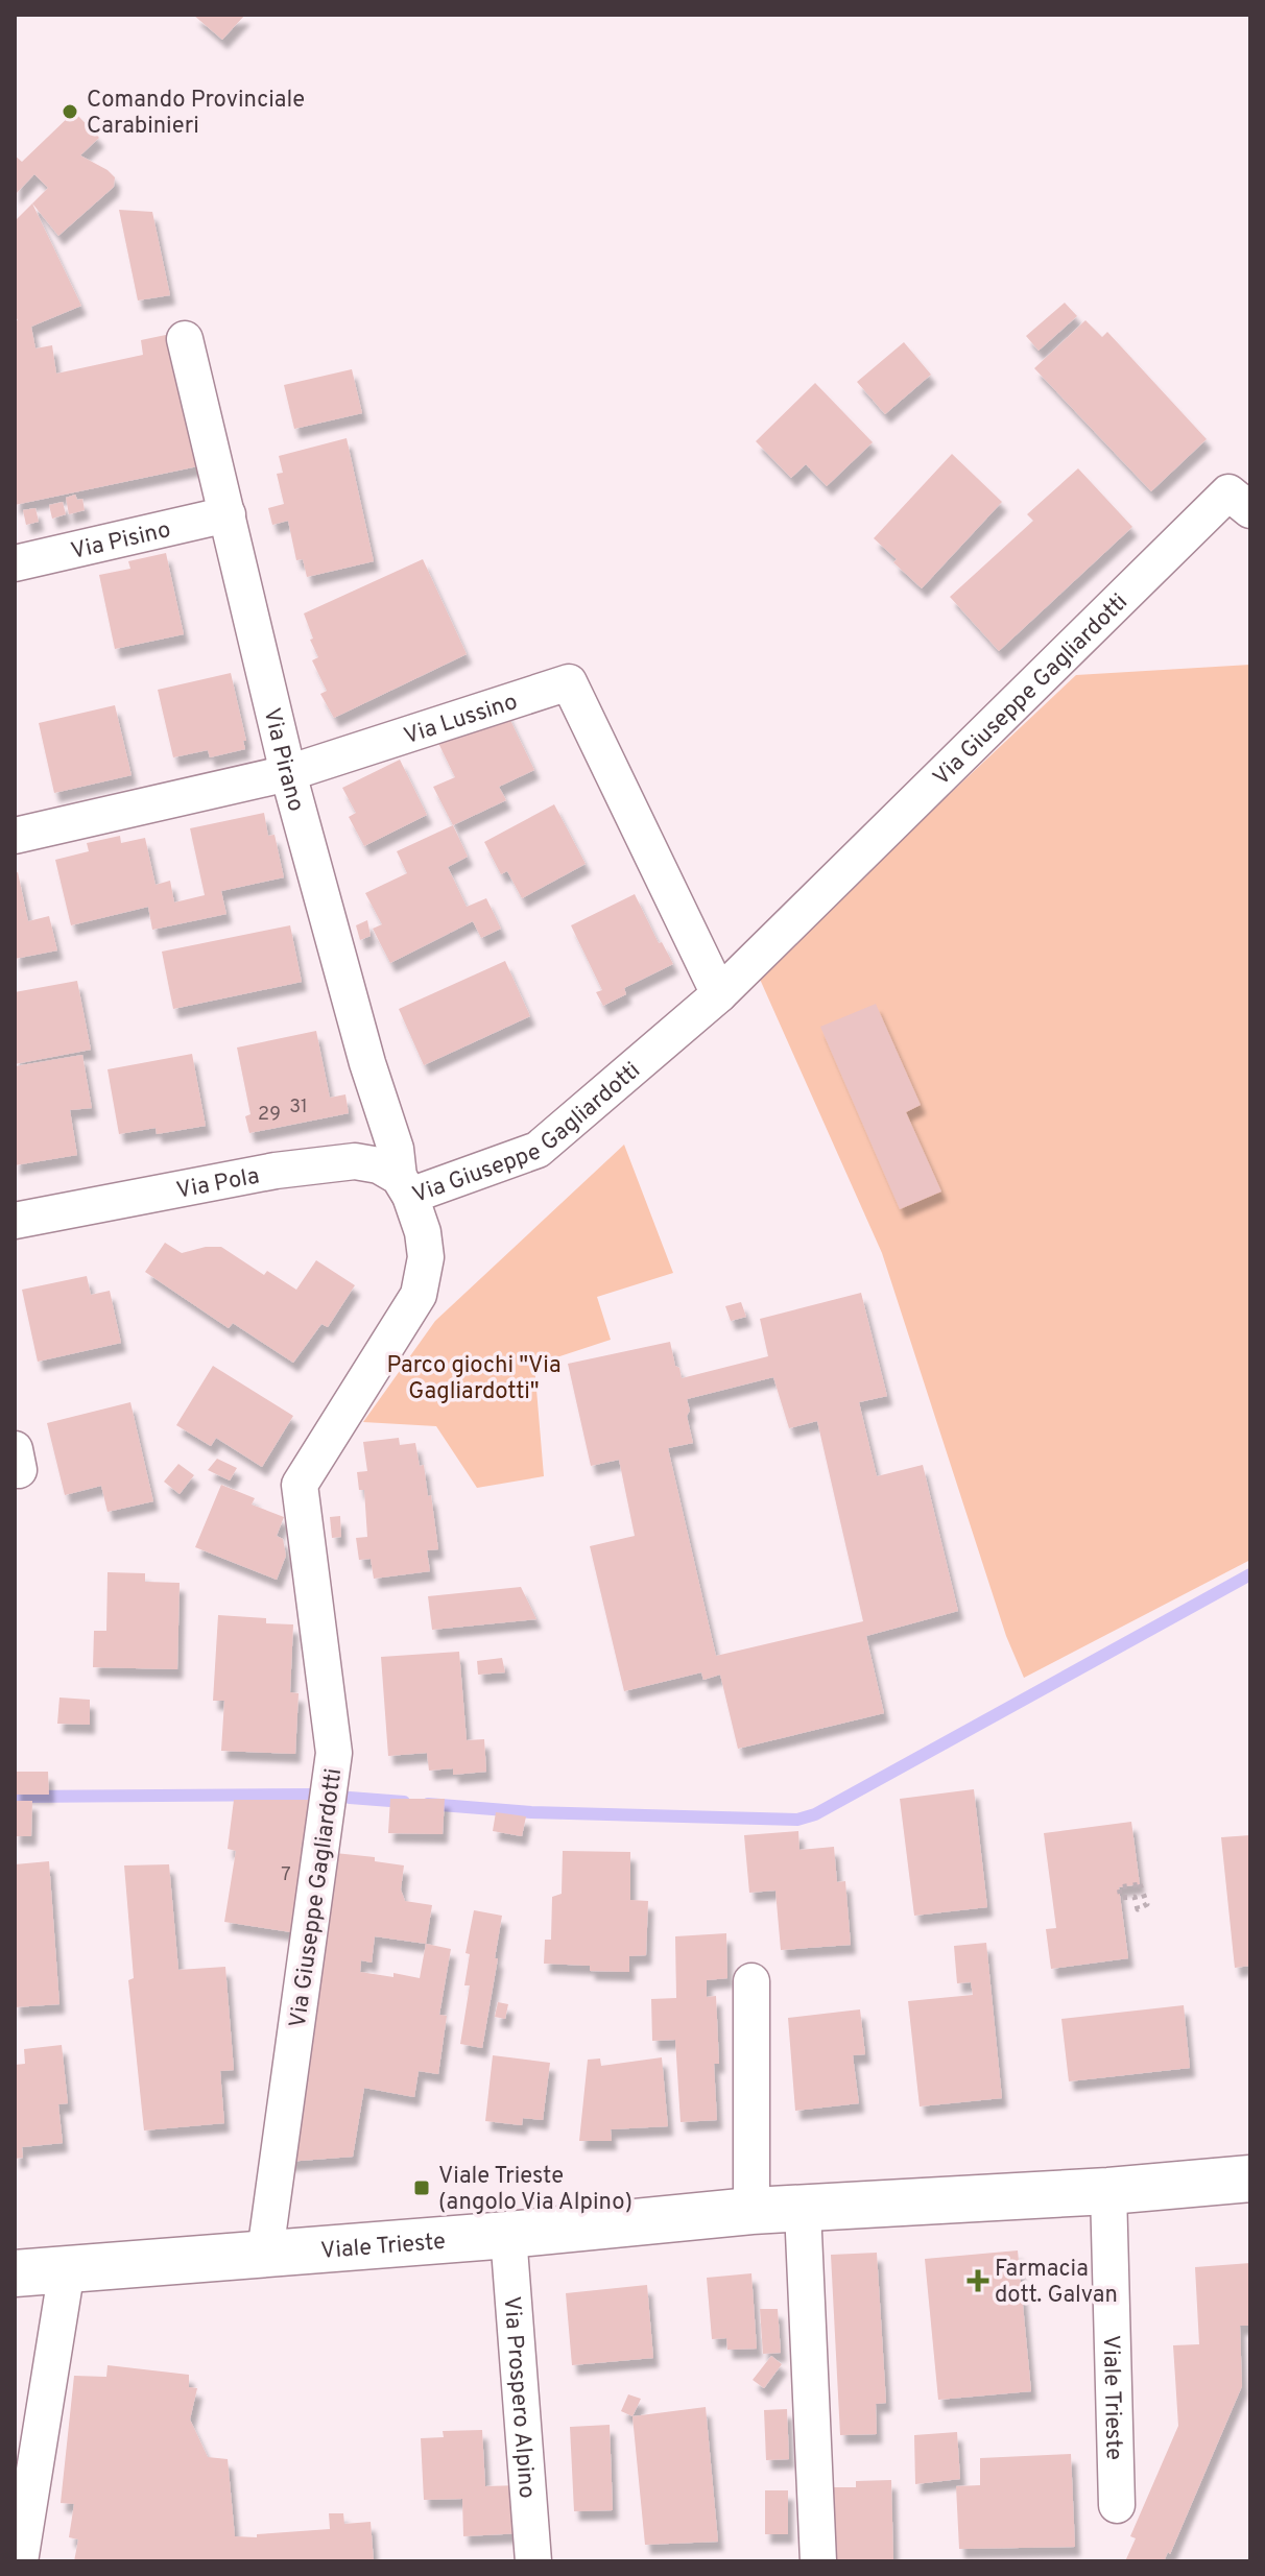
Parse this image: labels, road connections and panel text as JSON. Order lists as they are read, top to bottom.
{
  "streets": {
    "main road": ["Viale Trieste"],
    "street": [
      "Via Pisino",
      "Via Giuseppe Gagliardotti",
      "Via Lussino",
      "Via Pirano",
      "Via Pola",
      "Via Prospero Alpino"
    ]
  },
  "crossings": [
    ["Via Pisino", "Via Pirano"],
    ["Via Giuseppe Gagliardotti", "Via Lussino"],
    ["Via Giuseppe Gagliardotti", "Via Pirano"],
    ["Via Giuseppe Gagliardotti", "Via Pola"],
    ["Via Giuseppe Gagliardotti", "Viale Trieste"],
    ["Via Lussino", "Via Pirano"],
    ["Via Pirano", "Via Pola"],
    ["Viale Trieste", "Via Prospero Alpino"]
  ],
  "parks": ["Parco giochi \"Via Gagliardotti\""],
  "places": {
    "other": ["Comando Provinciale Carabinieri"],
    "transit": ["Viale Trieste (angolo Via Alpino)"],
    "health": ["Farmacia dott. Galvan"]
  },
  "house_numbers": ["31", "29", "7"]
}
